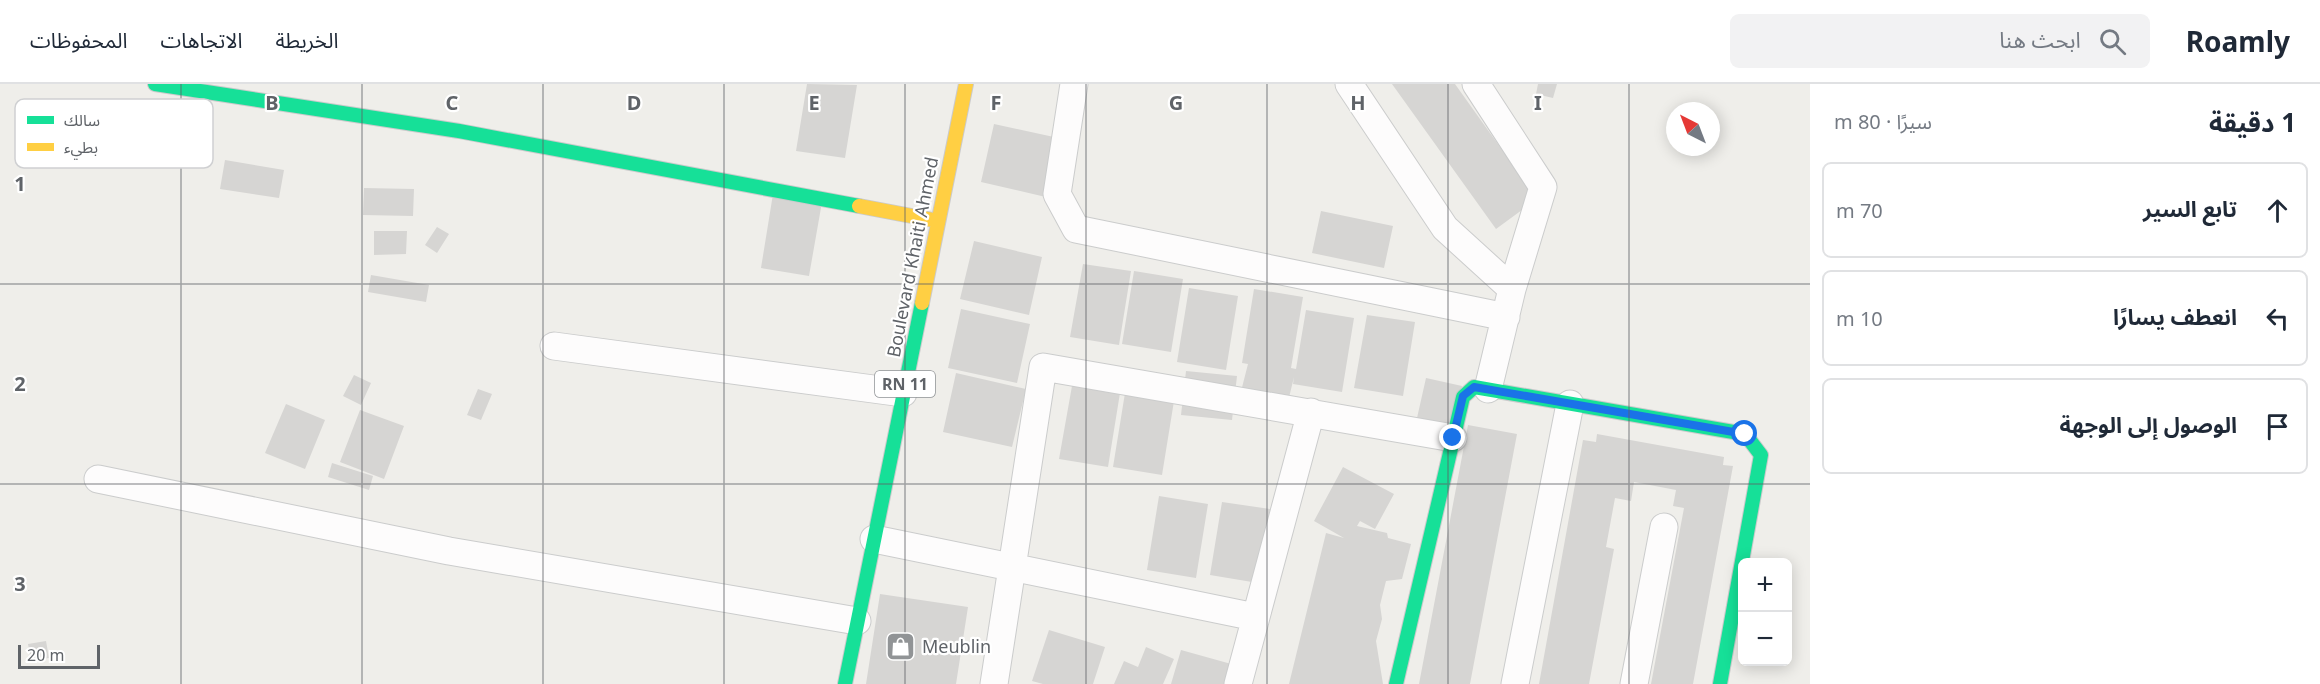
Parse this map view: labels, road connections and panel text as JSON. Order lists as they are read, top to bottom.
{
  "streets": {
    "main road": ["Boulevard Khaiti Ahmed", "RN 11"]
  },
  "places": {
    "shop": ["Meublin"]
  },
  "legend": ["سالك", "بطيء"],
  "scale_bar": "20 m",
  "north": "top left",
  "page": {
    "header": "Roamly",
    "search": "ابحث هنا",
    "nav": ["الخريطة", "الاتجاهات", "المحفوظات"],
    "heading": ["1 دقيقة", "سيرًا · 80 m"],
    "list": [
      ["تابع السير", "70 m"],
      ["انعطف يسارًا", "10 m"],
      "الوصول إلى الوجهة"
    ],
    "map_buttons": ["+", "−"],
    "scale": "20 m"
  },
  "grid": {
    "columns": [
      "B",
      "C",
      "D",
      "E",
      "F",
      "G",
      "H",
      "I"
    ],
    "rows": ["1", "2", "3"]
  }
}
